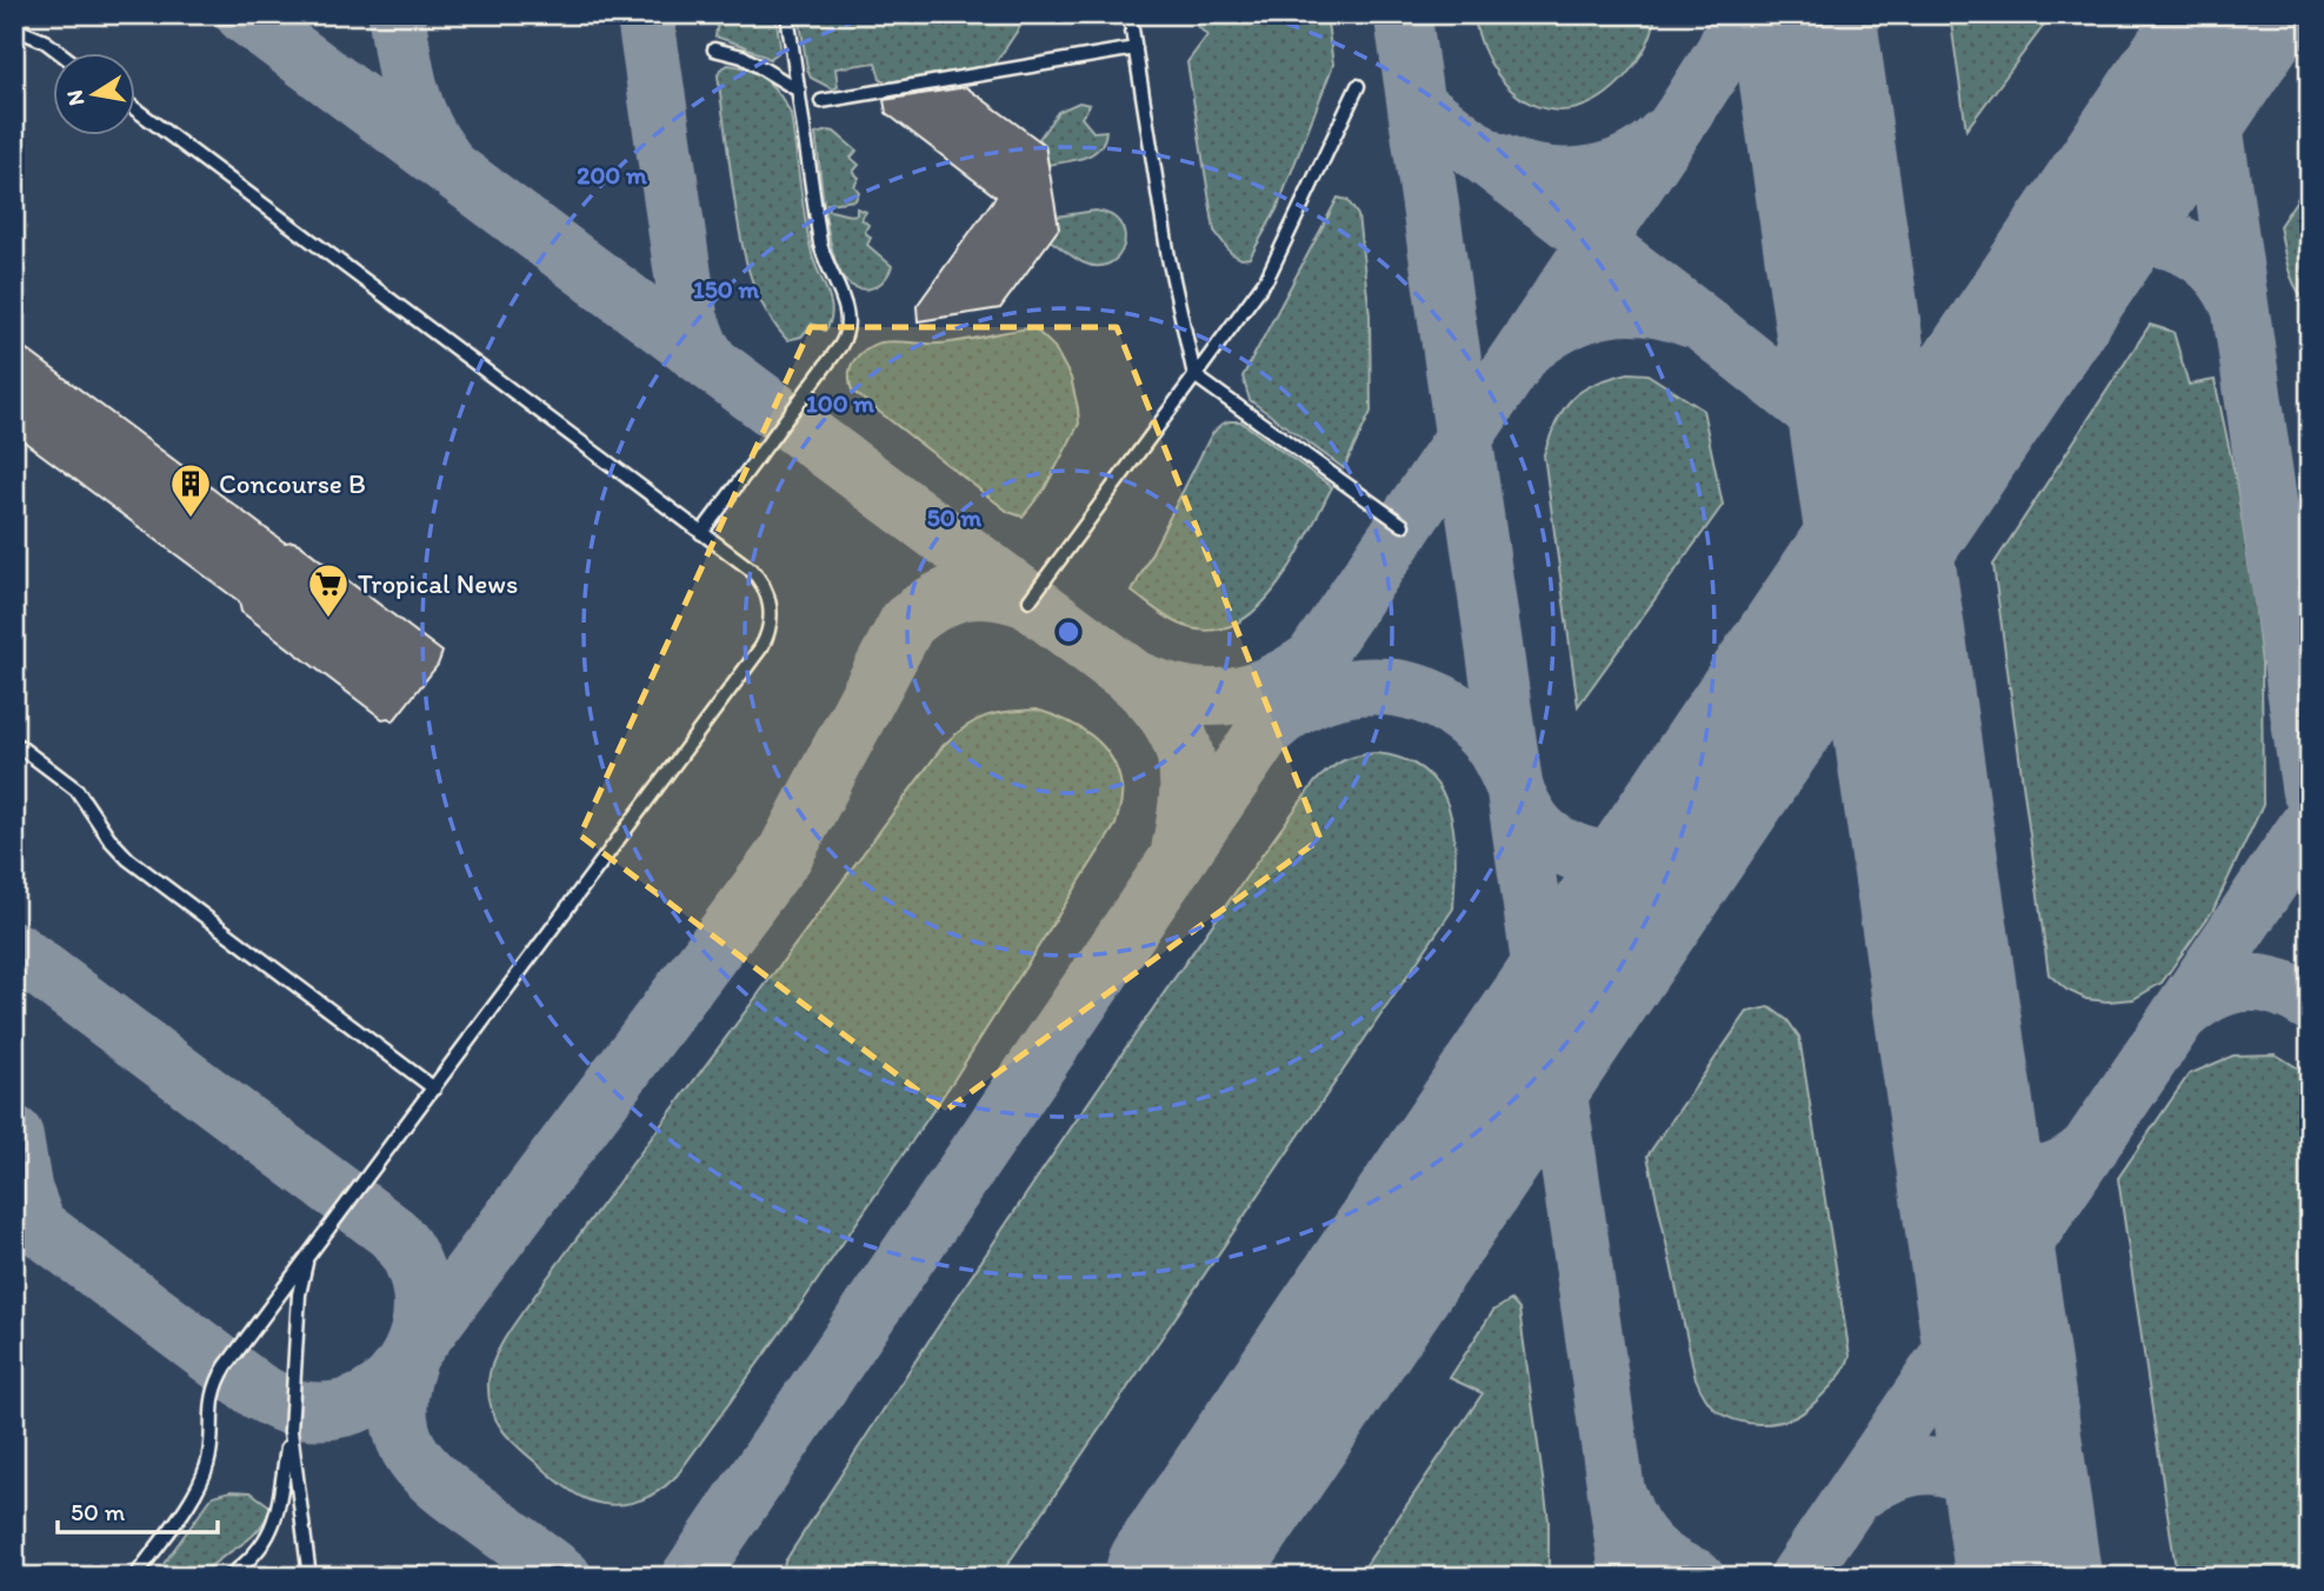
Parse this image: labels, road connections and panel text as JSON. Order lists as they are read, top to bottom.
{
  "places": {
    "building": ["Concourse B"],
    "supermarket": ["Tropical News"]
  },
  "scale_bar": "50 m",
  "north": "left",
  "rings": [
    "200 m",
    "150 m",
    "100 m",
    "50 m"
  ]
}
